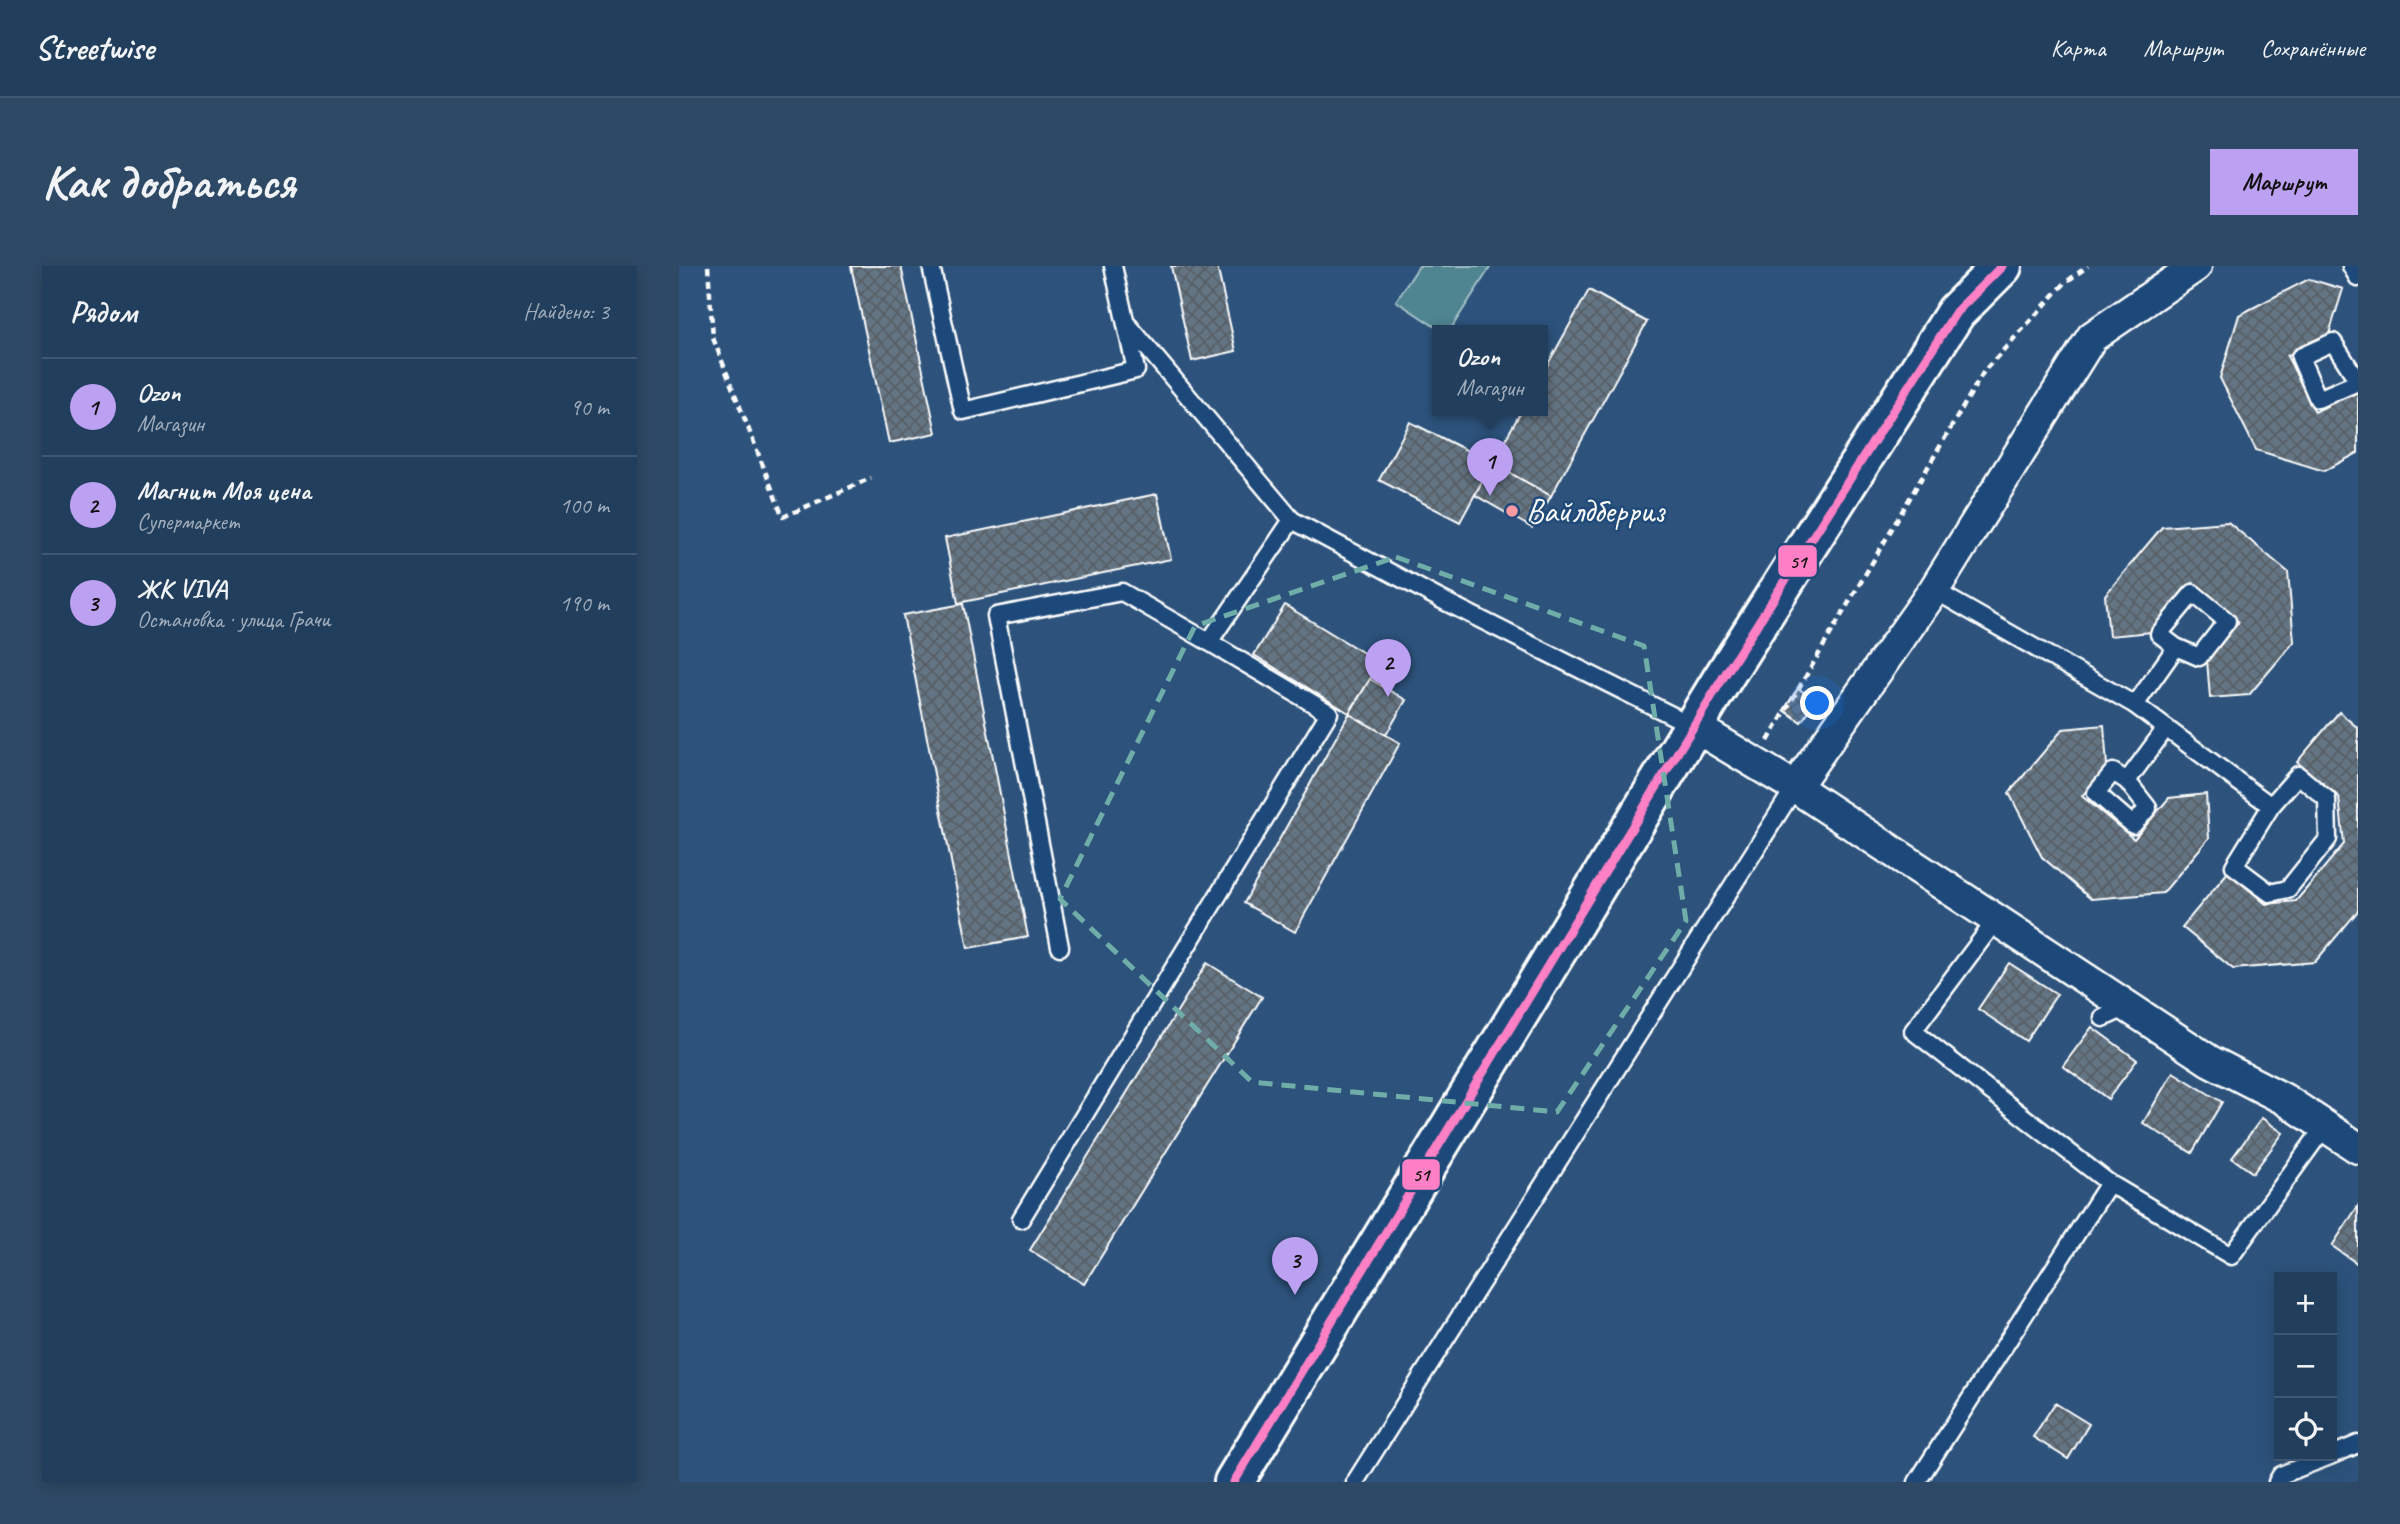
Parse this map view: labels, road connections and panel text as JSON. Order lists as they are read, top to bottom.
{
  "places": ["Вайлдберриз"],
  "lines": ["transit line 51"],
  "page": {
    "header": "Streetwise",
    "nav": ["Карта", "Маршрут", "Сохранённые"],
    "buttons": "Маршрут",
    "title": "Как добраться",
    "heading": ["Рядом", "Найдено: 3"],
    "popup": ["Ozon", "Магазин"],
    "list": [
      {
        "mark": "1",
        "name": "Ozon",
        "note": "Магазин",
        "value": "90 m"
      },
      {
        "mark": "2",
        "name": "Магнит Моя цена",
        "note": "Супермаркет",
        "value": "100 m"
      },
      {
        "mark": "3",
        "name": "ЖК VIVA",
        "note": "Остановка · улица Грачи",
        "value": "190 m"
      }
    ],
    "pins": ["1", "2", "3"],
    "map_buttons": ["+", "−"]
  }
}
